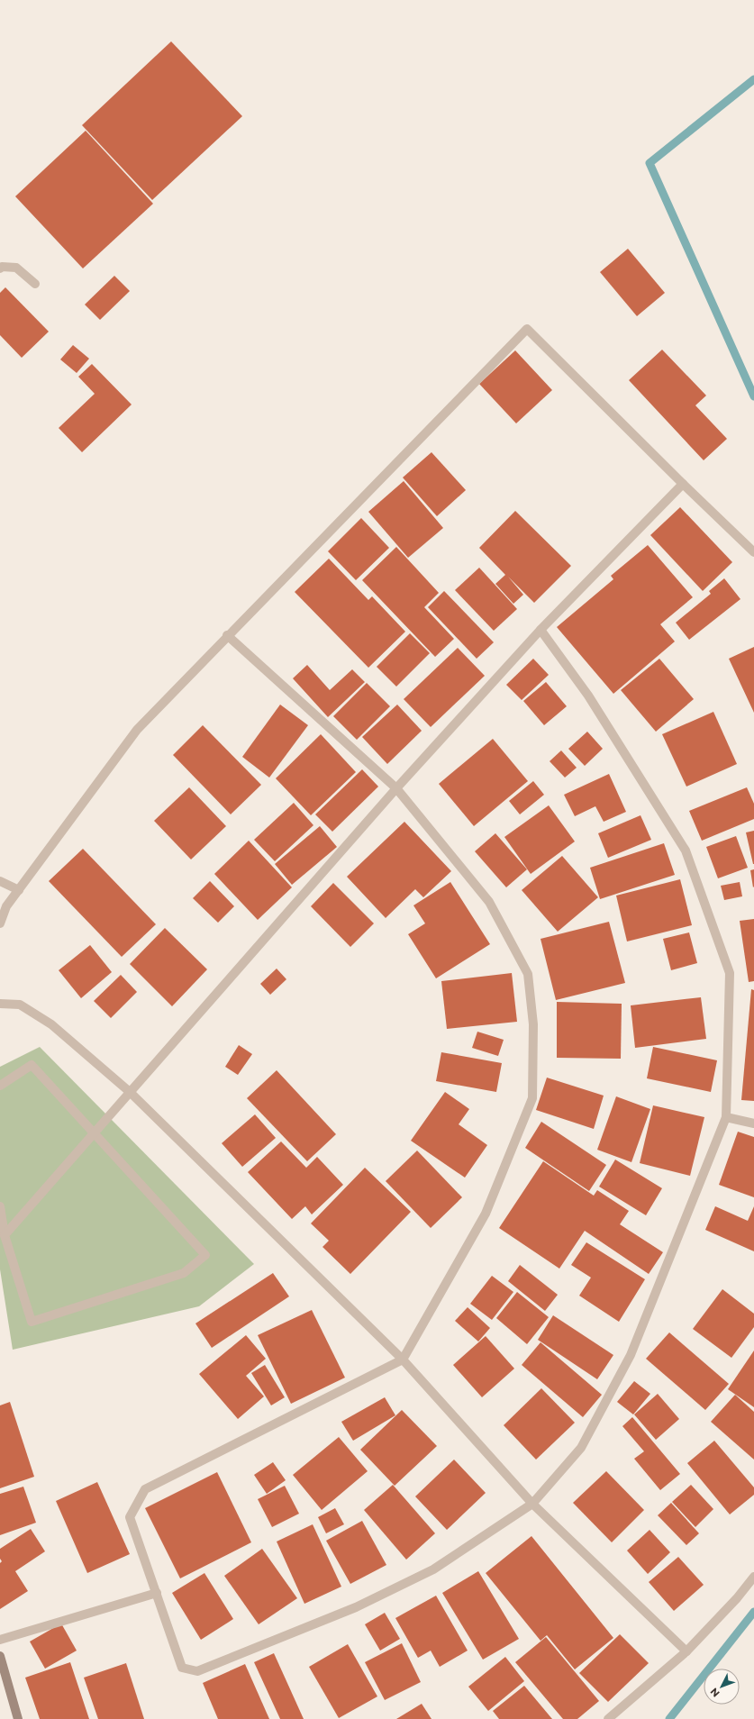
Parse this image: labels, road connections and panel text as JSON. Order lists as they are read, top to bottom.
{
  "north": "bottom left"
}
